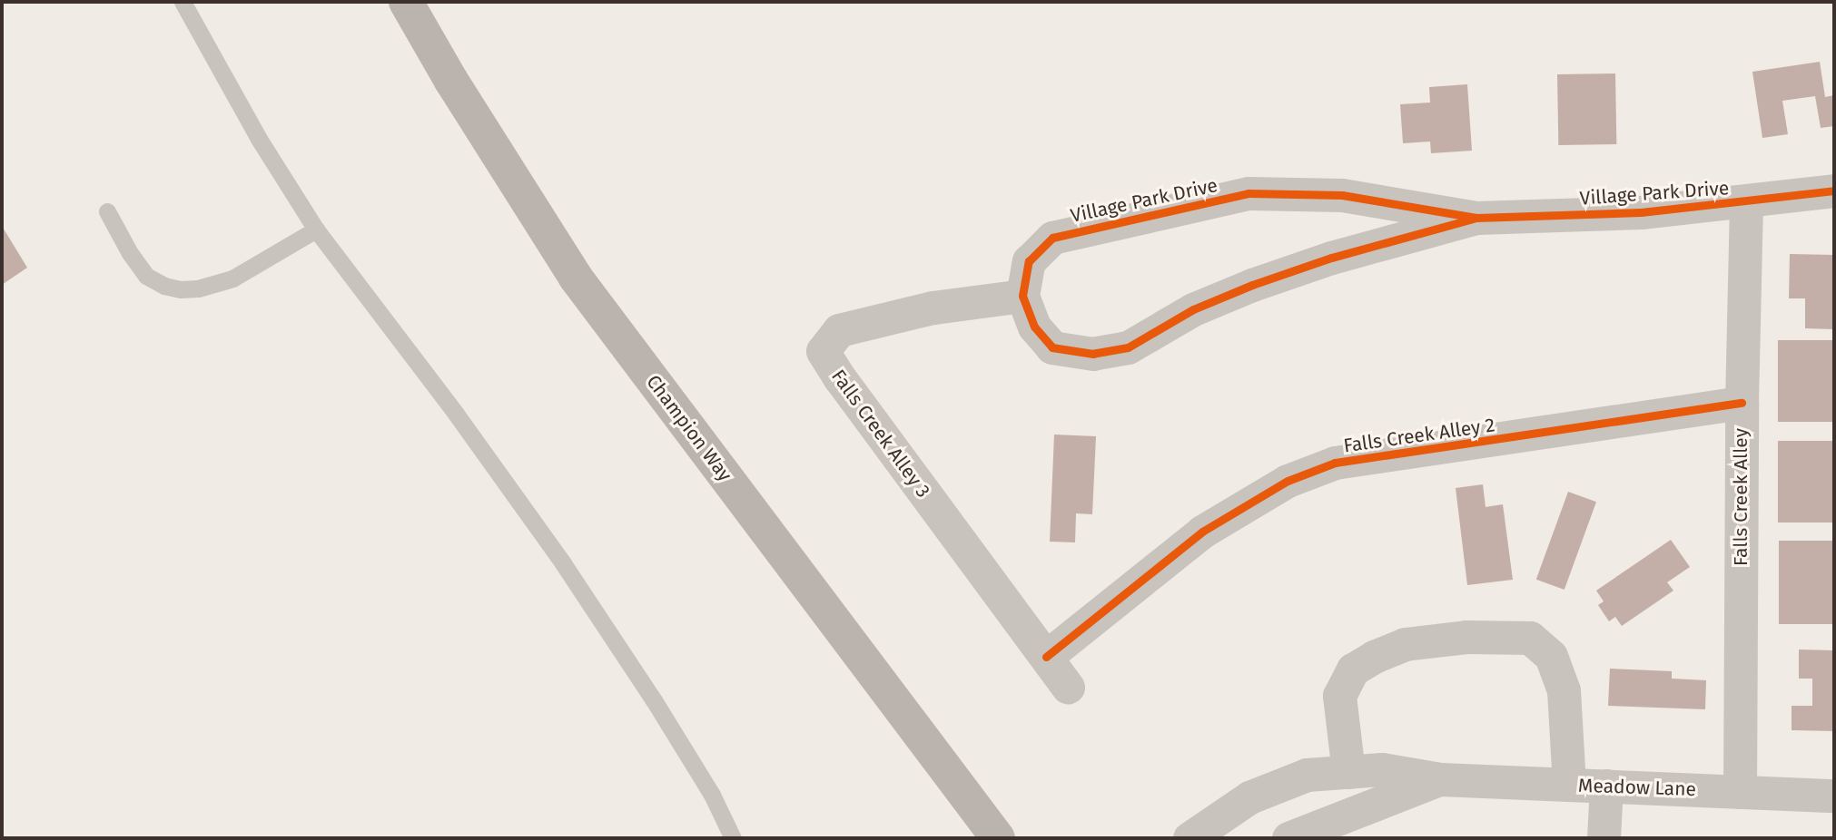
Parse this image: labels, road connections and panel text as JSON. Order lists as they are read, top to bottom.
{
  "streets": {
    "main road": ["Champion Way"],
    "street": [
      "Village Park Drive",
      "Falls Creek Alley 3",
      "Falls Creek Alley 2",
      "Falls Creek Alley",
      "Meadow Lane"
    ]
  },
  "crossings": [
    ["Village Park Drive", "Falls Creek Alley 3"],
    ["Village Park Drive", "Falls Creek Alley"],
    ["Falls Creek Alley 3", "Falls Creek Alley 2"],
    ["Falls Creek Alley 2", "Falls Creek Alley"],
    ["Falls Creek Alley", "Meadow Lane"]
  ]
}
